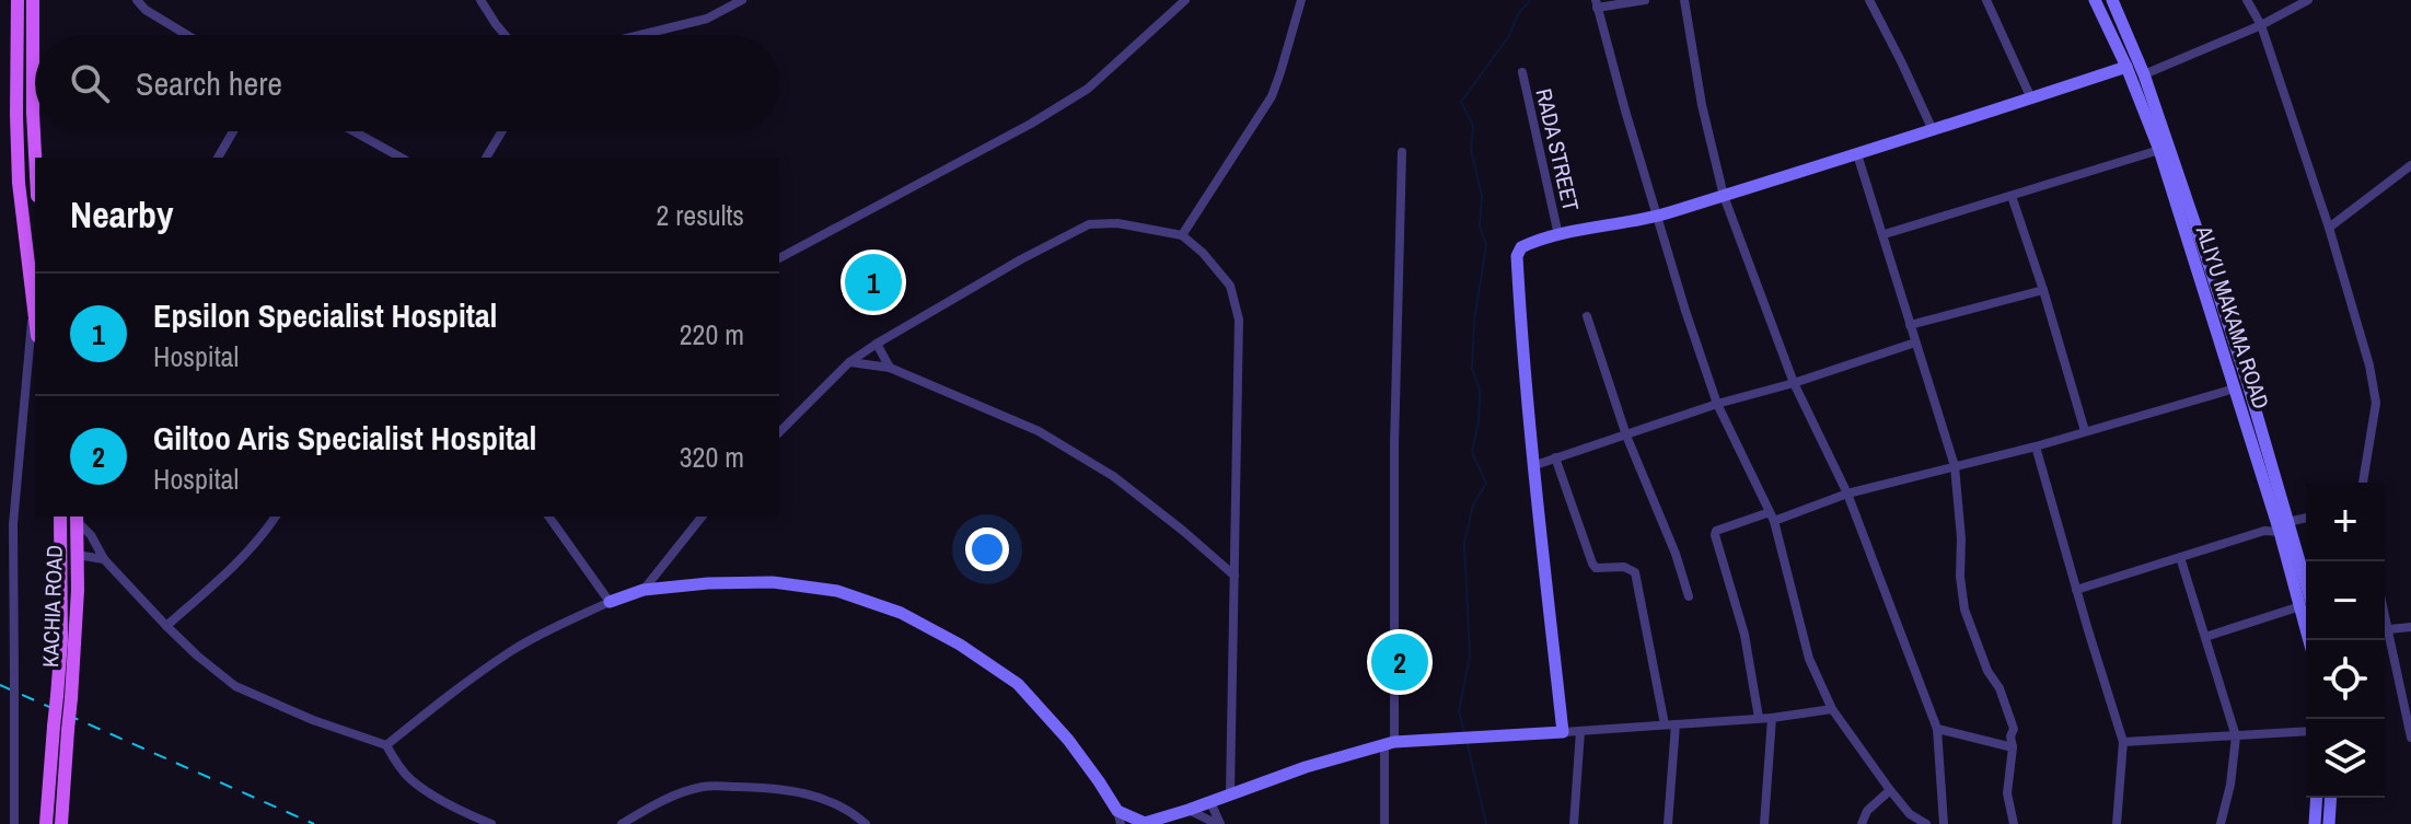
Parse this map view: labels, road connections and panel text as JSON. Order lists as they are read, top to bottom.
{
  "streets": {
    "main road": ["KACHIA ROAD"],
    "street": ["RADA STREET", "ALIYU MAKAMA ROAD"]
  },
  "page": {
    "search": "Search here",
    "heading": ["Nearby", "2 results"],
    "pins": ["1", "2"],
    "list": [
      {
        "mark": "1",
        "name": "Epsilon Specialist Hospital",
        "note": "Hospital",
        "value": "220 m"
      },
      {
        "mark": "2",
        "name": "Giltoo Aris Specialist Hospital",
        "note": "Hospital",
        "value": "320 m"
      }
    ],
    "map_buttons": ["+", "−"]
  }
}
